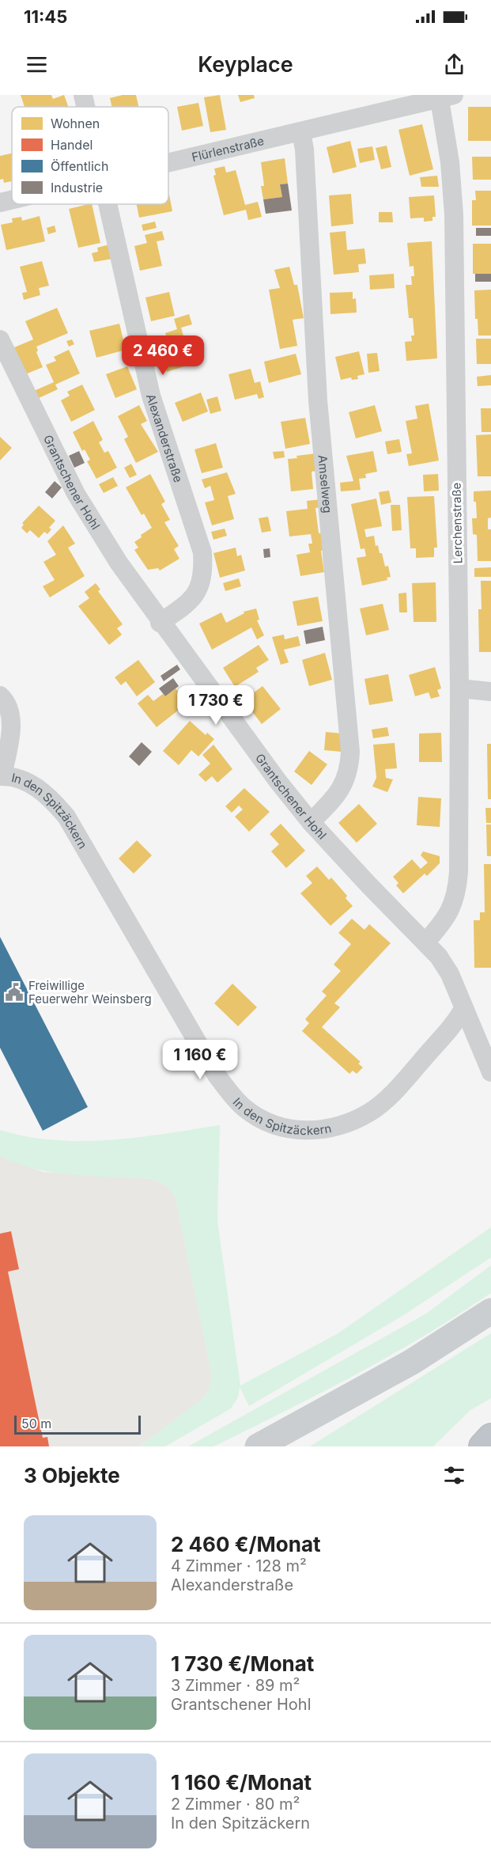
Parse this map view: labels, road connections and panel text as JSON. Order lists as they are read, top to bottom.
{
  "streets": {
    "street": [
      "Flürlenstraße",
      "Alexanderstraße",
      "Grantschener Hohl",
      "Amselweg",
      "Lerchenstraße",
      "In den Spitzäckern"
    ]
  },
  "crossings": [
    ["Flürlenstraße", "Amselweg"],
    ["Flürlenstraße", "Lerchenstraße"],
    ["Alexanderstraße", "Grantschener Hohl"],
    ["Grantschener Hohl", "Amselweg"],
    ["Grantschener Hohl", "Lerchenstraße"],
    ["Grantschener Hohl", "In den Spitzäckern"]
  ],
  "places": {
    "public building": ["Freiwillige Feuerwehr Weinsberg"]
  },
  "legend": [
    "Wohnen",
    "Handel",
    "Öffentlich",
    "Industrie"
  ],
  "scale_bar": "50 m",
  "page": {
    "status": "11:45",
    "header": "Keyplace",
    "price": ["2 460 €", "1 730 €", "1 160 €"],
    "scale": "50 m",
    "heading": "3 Objekte",
    "list": [
      {
        "name": "2 460 €/Monat",
        "note": "4 Zimmer · 128 m² · Alexanderstraße"
      },
      {
        "name": "1 730 €/Monat",
        "note": "3 Zimmer · 89 m² · Grantschener Hohl"
      },
      {
        "name": "1 160 €/Monat",
        "note": "2 Zimmer · 80 m² · In den Spitzäckern"
      }
    ]
  }
}
